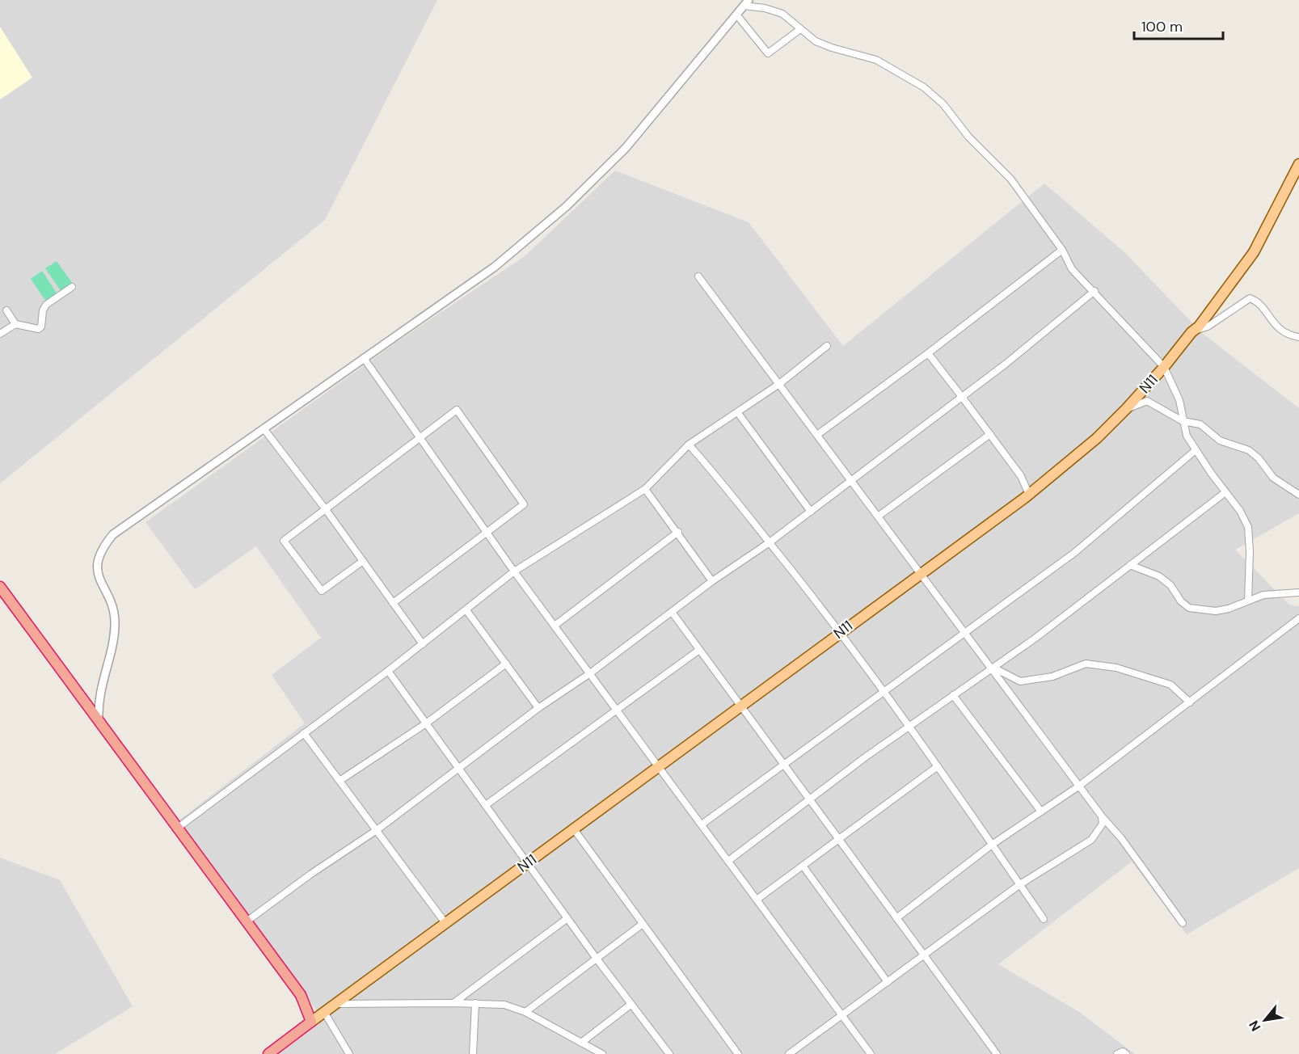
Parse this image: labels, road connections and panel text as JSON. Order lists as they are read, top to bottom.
{
  "streets": {
    "main road": ["N11"]
  },
  "scale_bar": "100 m",
  "north": "bottom left"
}
